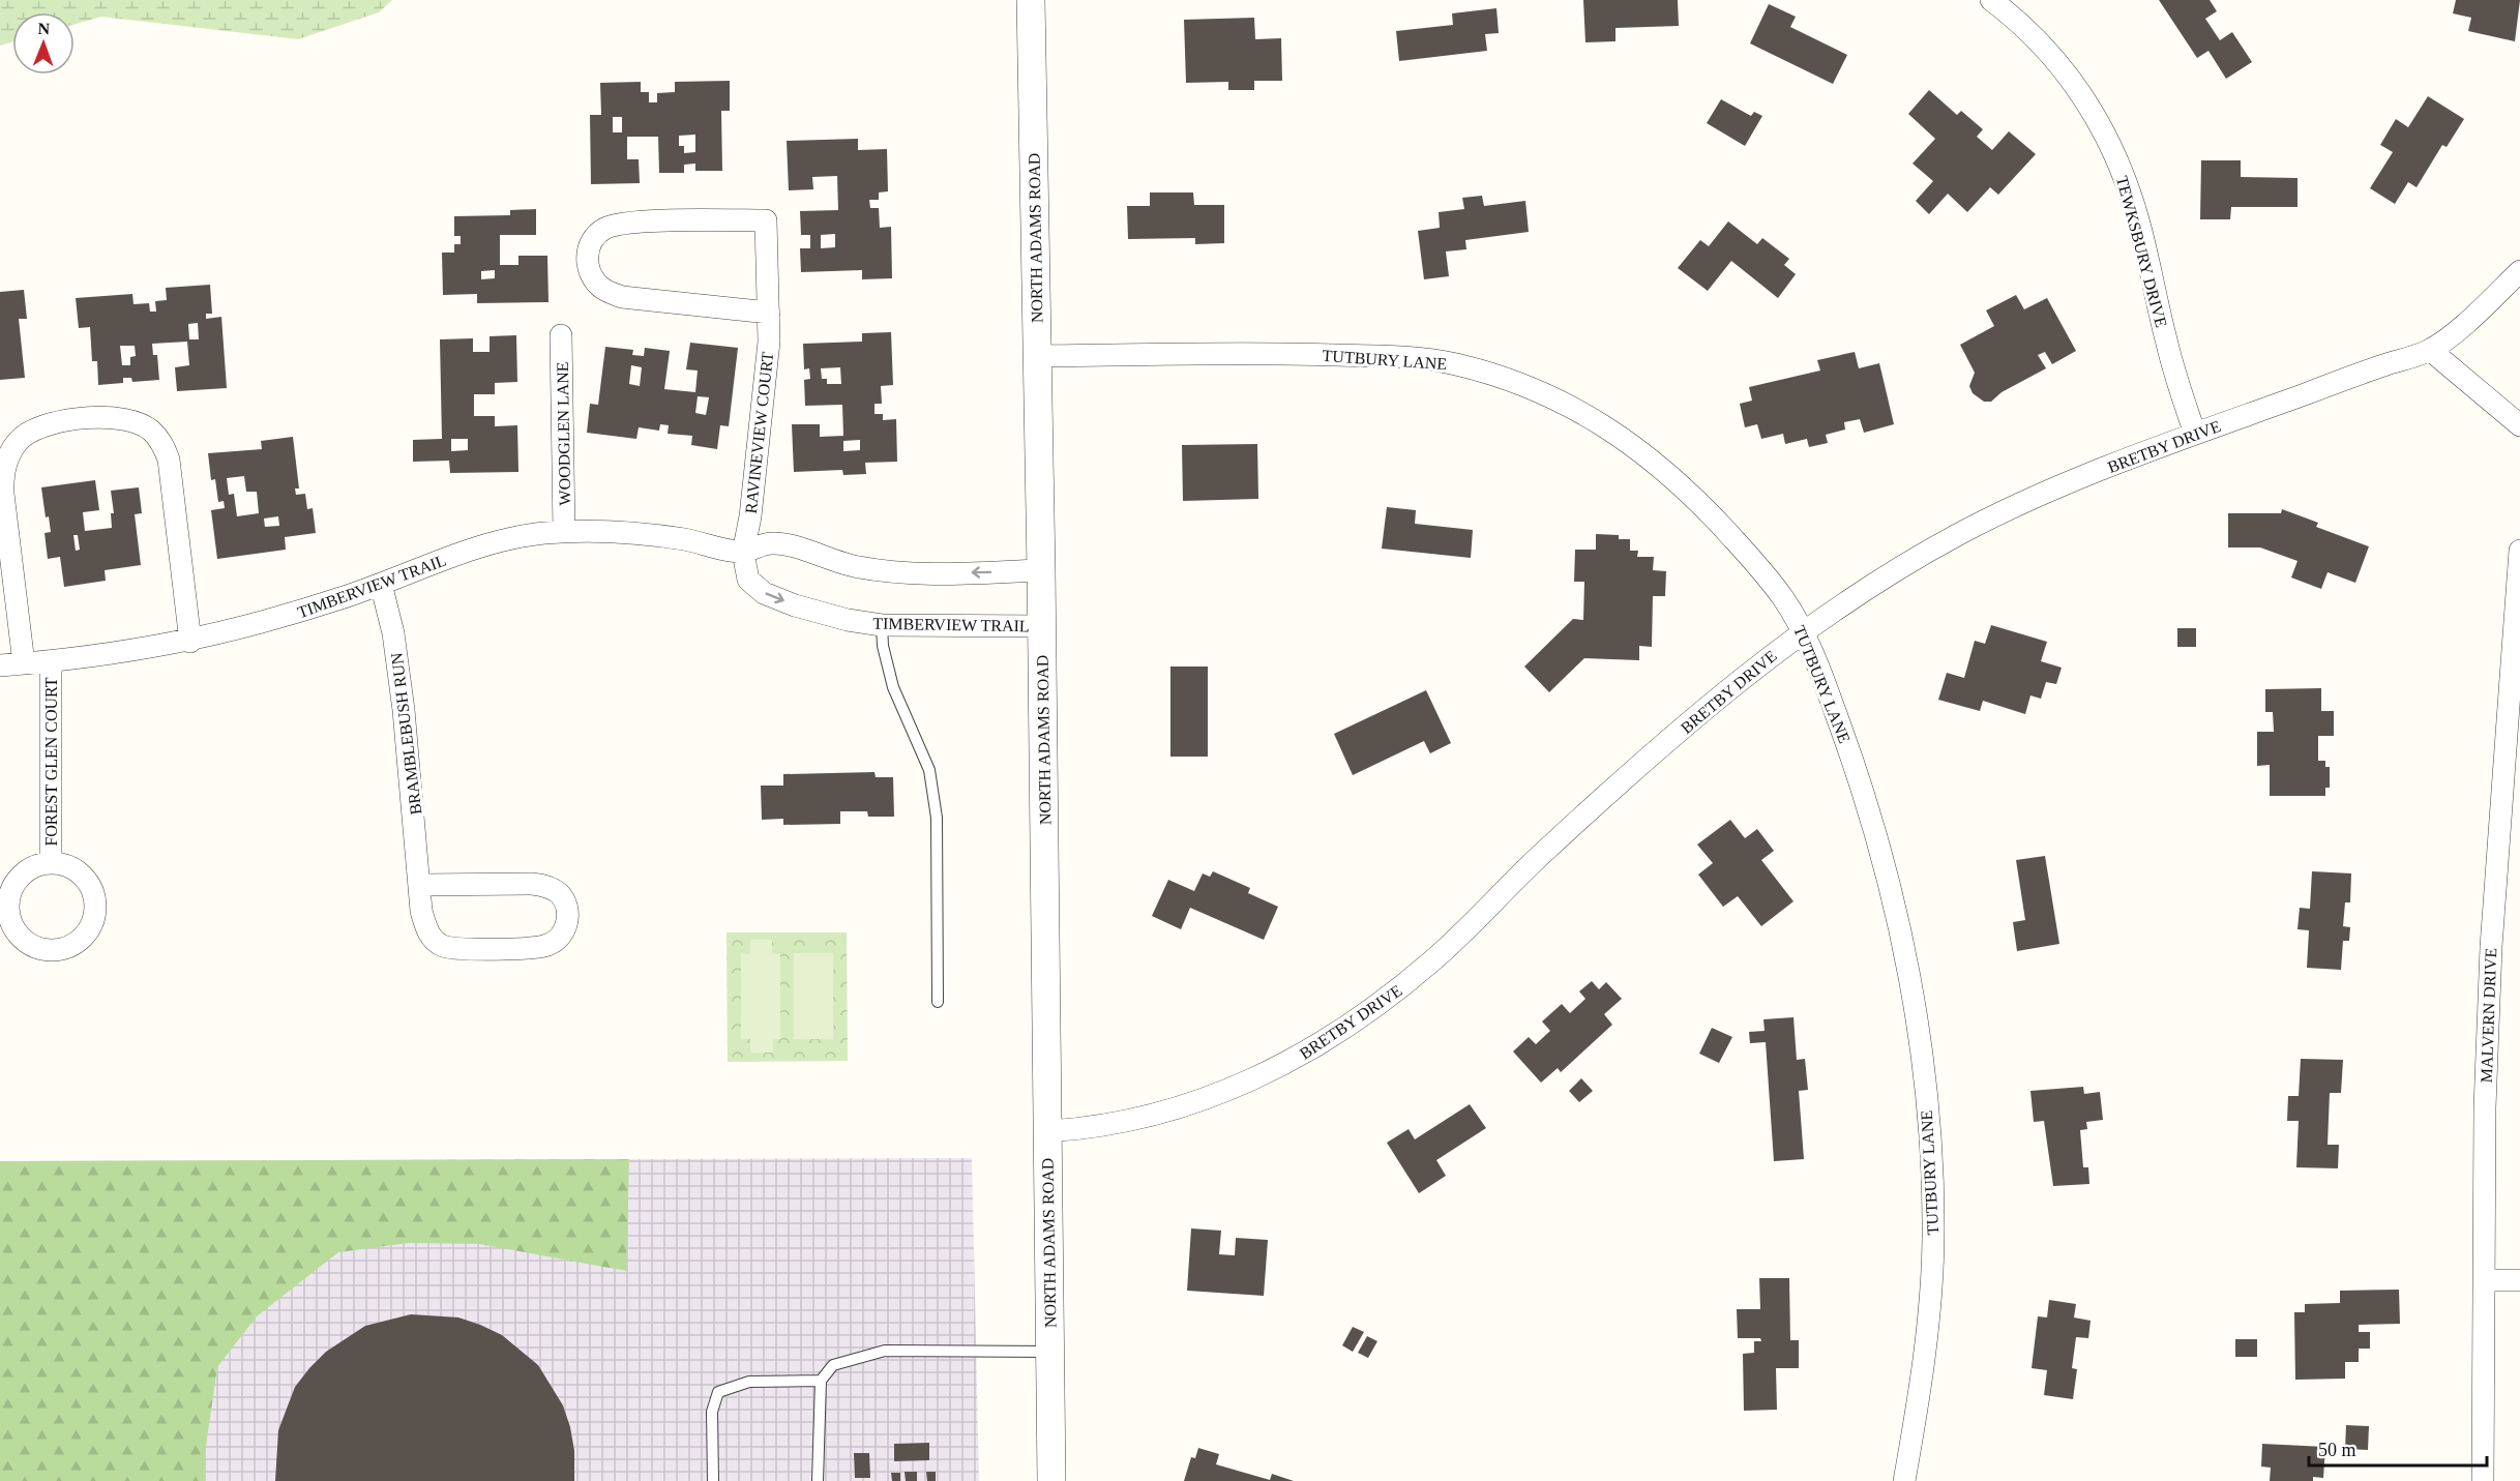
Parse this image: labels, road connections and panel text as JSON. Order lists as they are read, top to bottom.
{
  "streets": {
    "street": [
      "NORTH ADAMS ROAD",
      "TEWKSBURY DRIVE",
      "TUTBURY LANE",
      "RAVINEVIEW COURT",
      "WOODGLEN LANE",
      "BRETBY DRIVE",
      "TIMBERVIEW TRAIL",
      "BRAMBLEBUSH RUN",
      "FOREST GLEN COURT",
      "MALVERN DRIVE"
    ]
  },
  "crossings": [
    ["NORTH ADAMS ROAD", "TUTBURY LANE"],
    ["NORTH ADAMS ROAD", "BRETBY DRIVE"],
    ["NORTH ADAMS ROAD", "TIMBERVIEW TRAIL"],
    ["TEWKSBURY DRIVE", "BRETBY DRIVE"],
    ["TUTBURY LANE", "BRETBY DRIVE"],
    ["RAVINEVIEW COURT", "TIMBERVIEW TRAIL"],
    ["WOODGLEN LANE", "TIMBERVIEW TRAIL"],
    ["TIMBERVIEW TRAIL", "BRAMBLEBUSH RUN"],
    ["TIMBERVIEW TRAIL", "FOREST GLEN COURT"]
  ],
  "scale_bar": "50 m",
  "north": "top"
}
